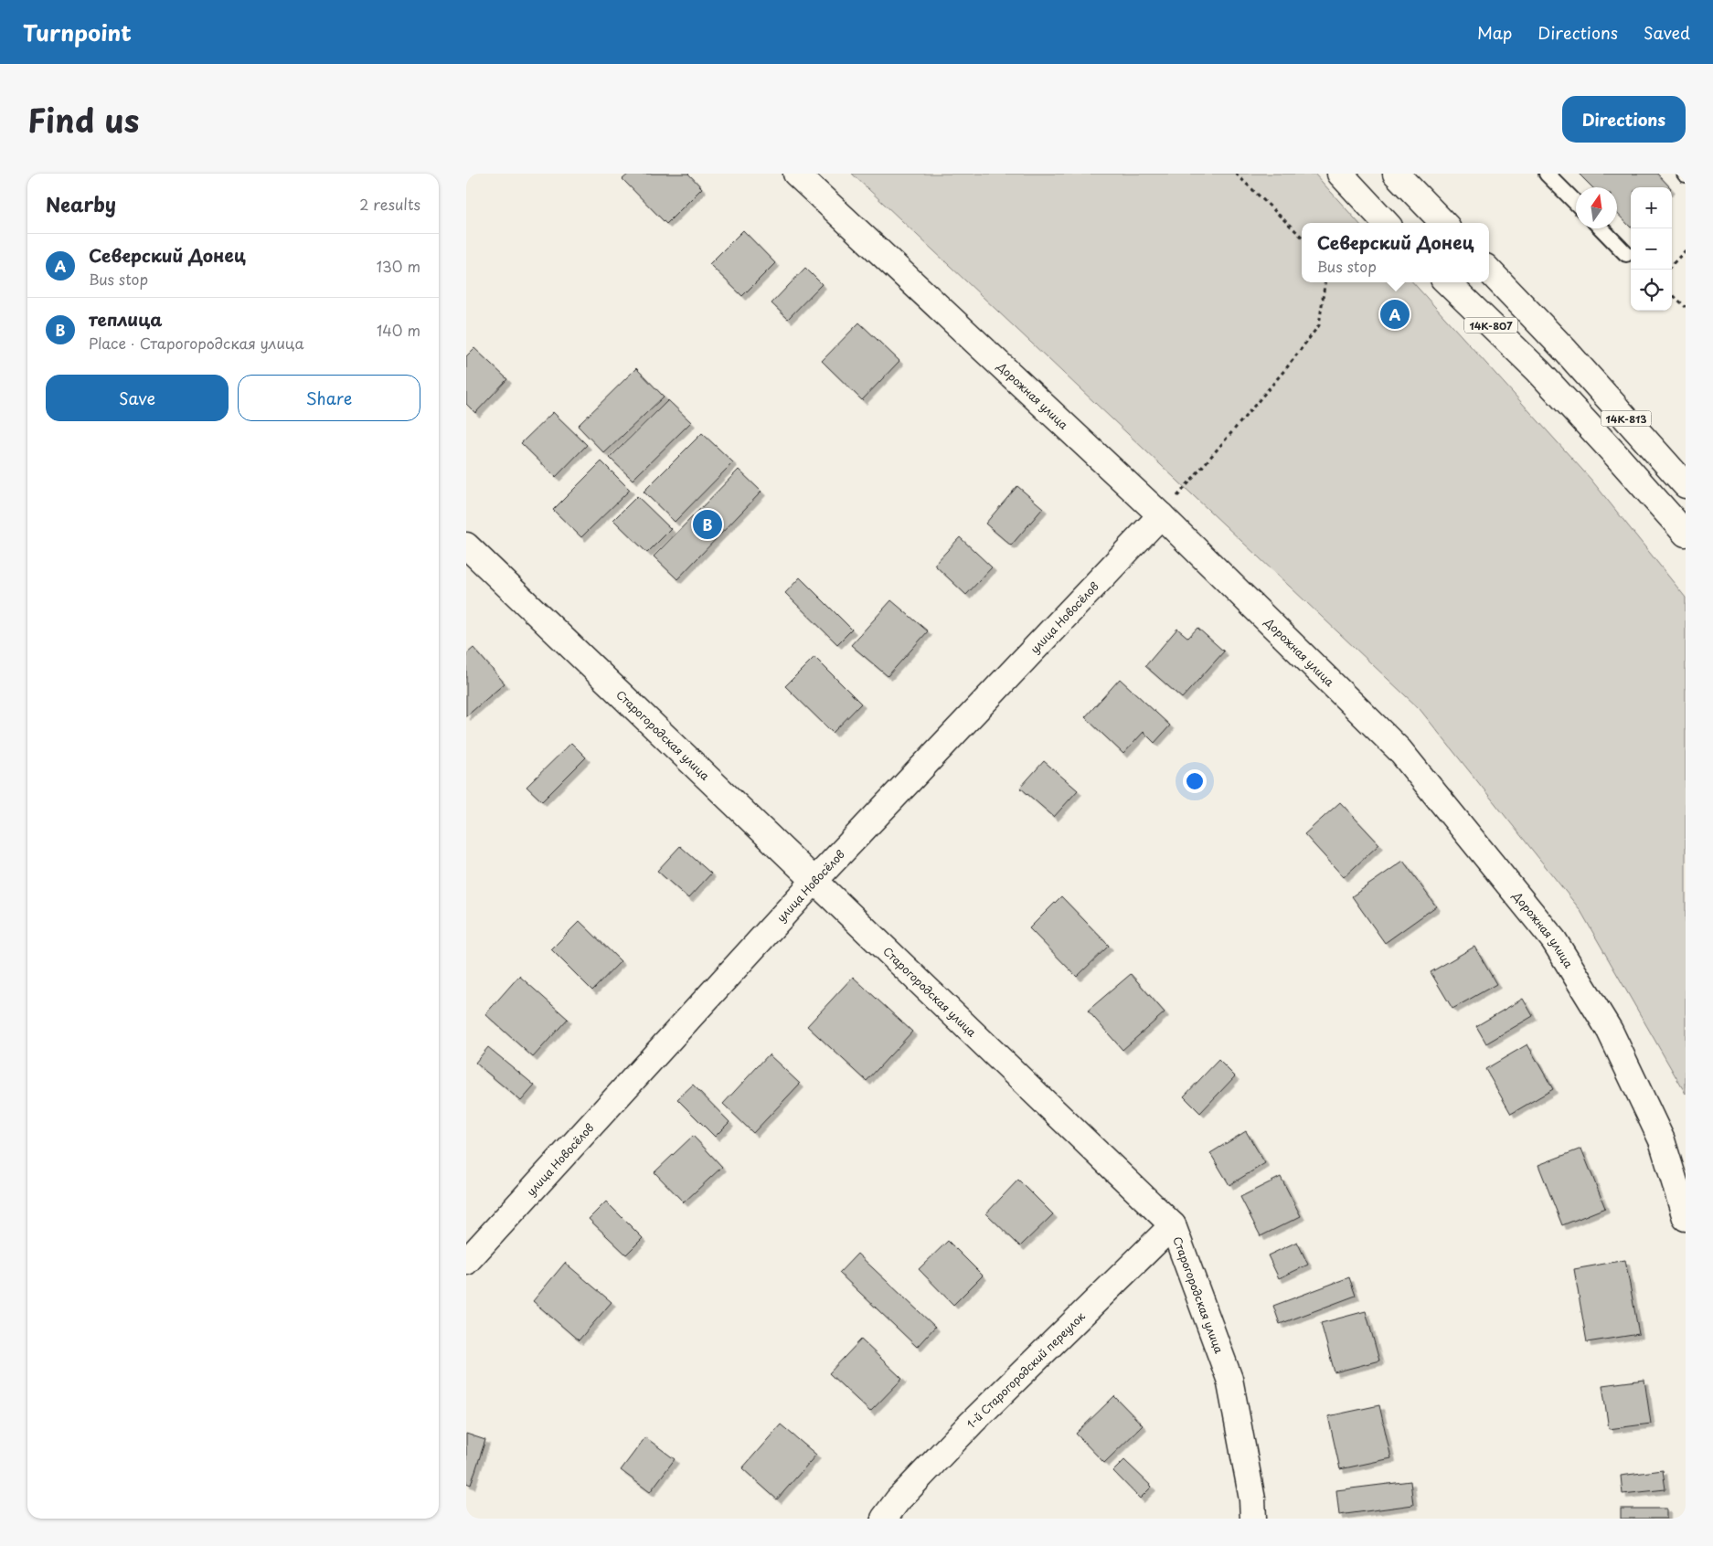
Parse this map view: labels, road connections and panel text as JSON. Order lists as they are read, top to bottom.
{
  "streets": {
    "street": [
      "14К-807",
      "Дорожная улица",
      "14К-813",
      "улица Новосёлов",
      "Старогородская улица",
      "1-й Старогородский переулок"
    ]
  },
  "crossings": [
    ["14К-807", "14К-813"],
    ["Дорожная улица", "улица Новосёлов"],
    ["улица Новосёлов", "Старогородская улица"],
    ["Старогородская улица", "1-й Старогородский переулок"]
  ],
  "north": "top",
  "page": {
    "header": "Turnpoint",
    "nav": ["Map", "Directions", "Saved"],
    "title": "Find us",
    "buttons": [
      "Directions",
      ["Save", "Share"]
    ],
    "heading": ["Nearby", "2 results"],
    "map_buttons": ["+", "−"],
    "popup": ["Северский Донец", "Bus stop"],
    "list": [
      {
        "mark": "A",
        "name": "Северский Донец",
        "note": "Bus stop",
        "value": "130 m"
      },
      {
        "mark": "B",
        "name": "теплица",
        "note": "Place · Старогородская улица",
        "value": "140 m"
      }
    ],
    "pins": ["A", "B"]
  }
}
